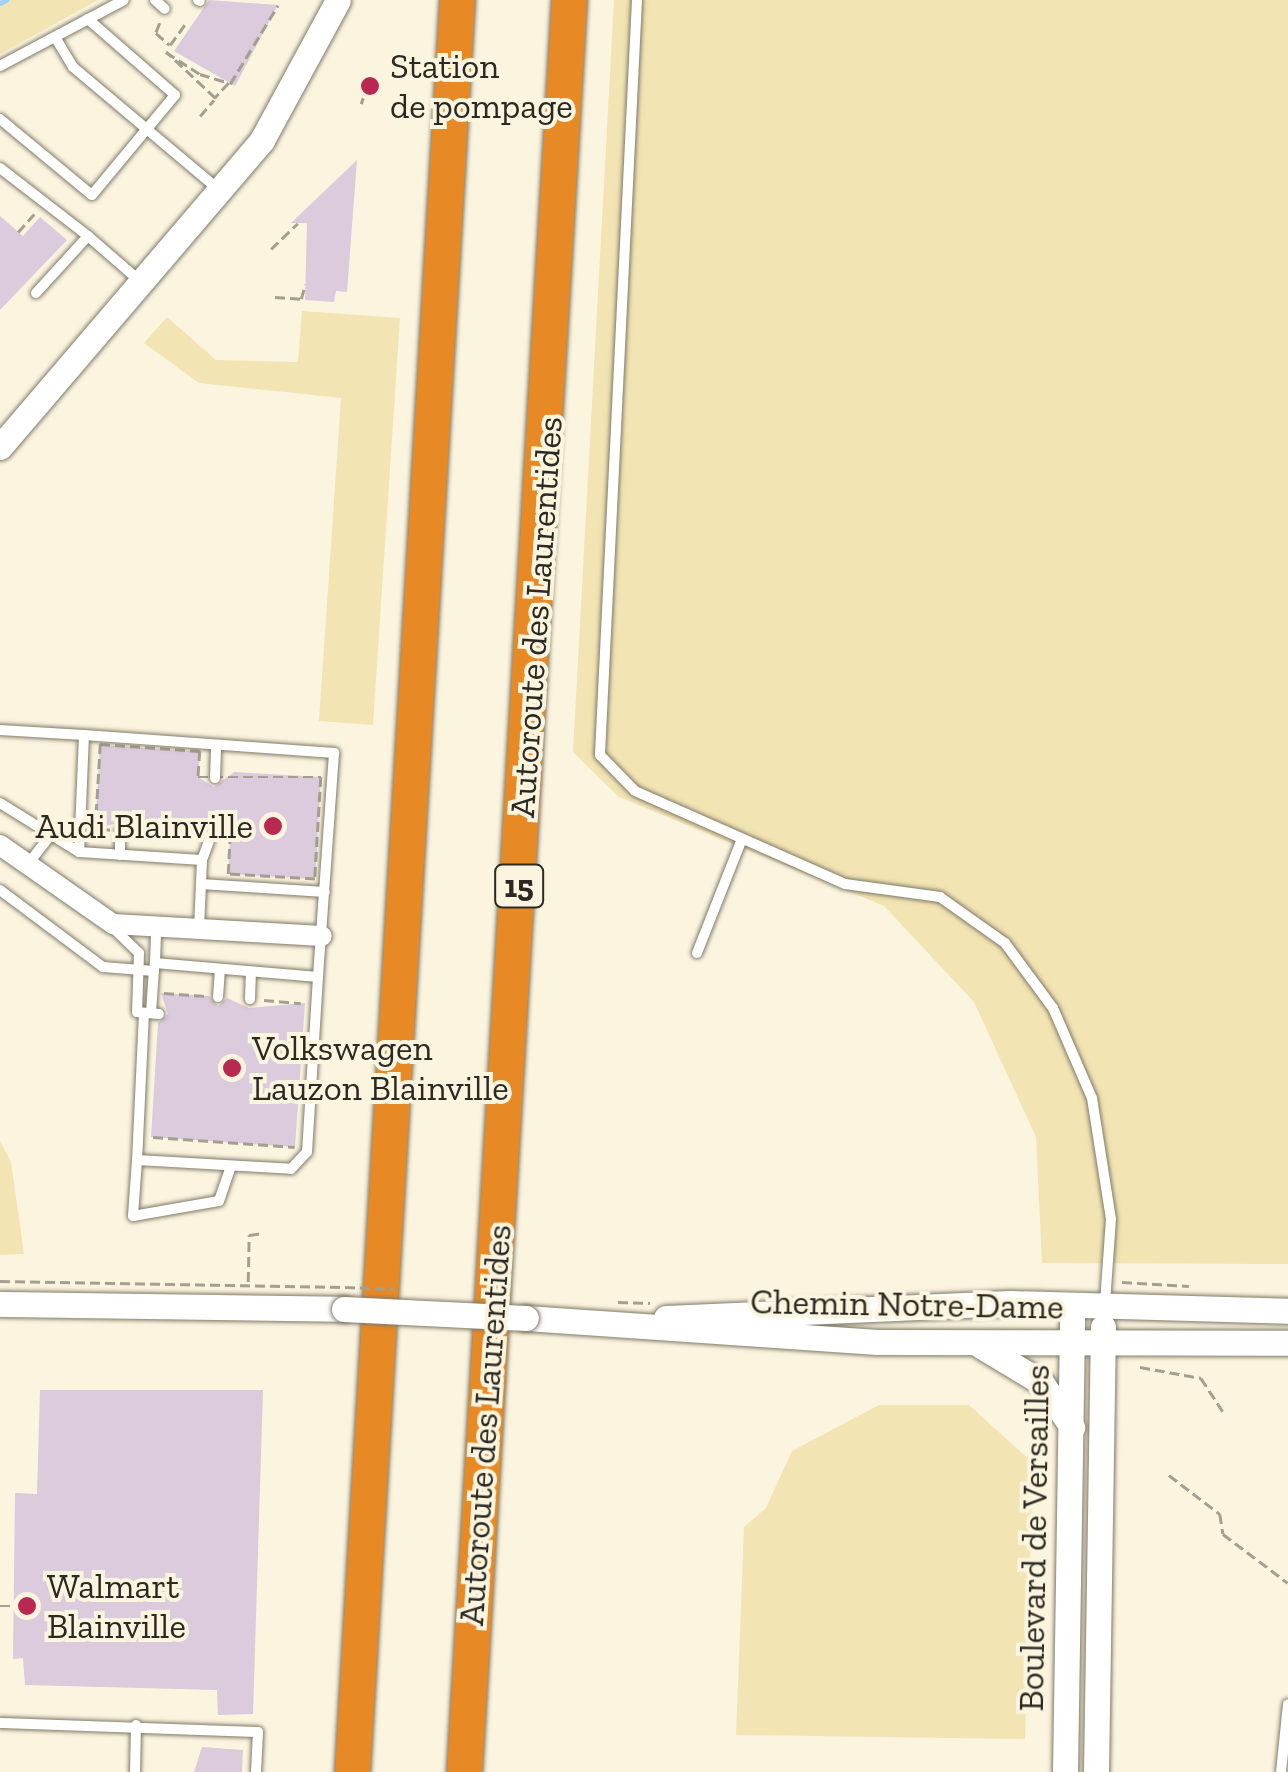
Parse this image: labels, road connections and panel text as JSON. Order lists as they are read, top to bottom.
{
  "streets": {
    "highway": ["Autoroute des Laurentides", "15"],
    "street": ["Chemin Notre-Dame", "Boulevard de Versailles"]
  },
  "crossings": [
    ["Chemin Notre-Dame", "Boulevard de Versailles"]
  ],
  "places": [
    "Station de pompage",
    "Audi Blainville",
    "Volkswagen Lauzon Blainville",
    "Walmart Blainville"
  ]
}
